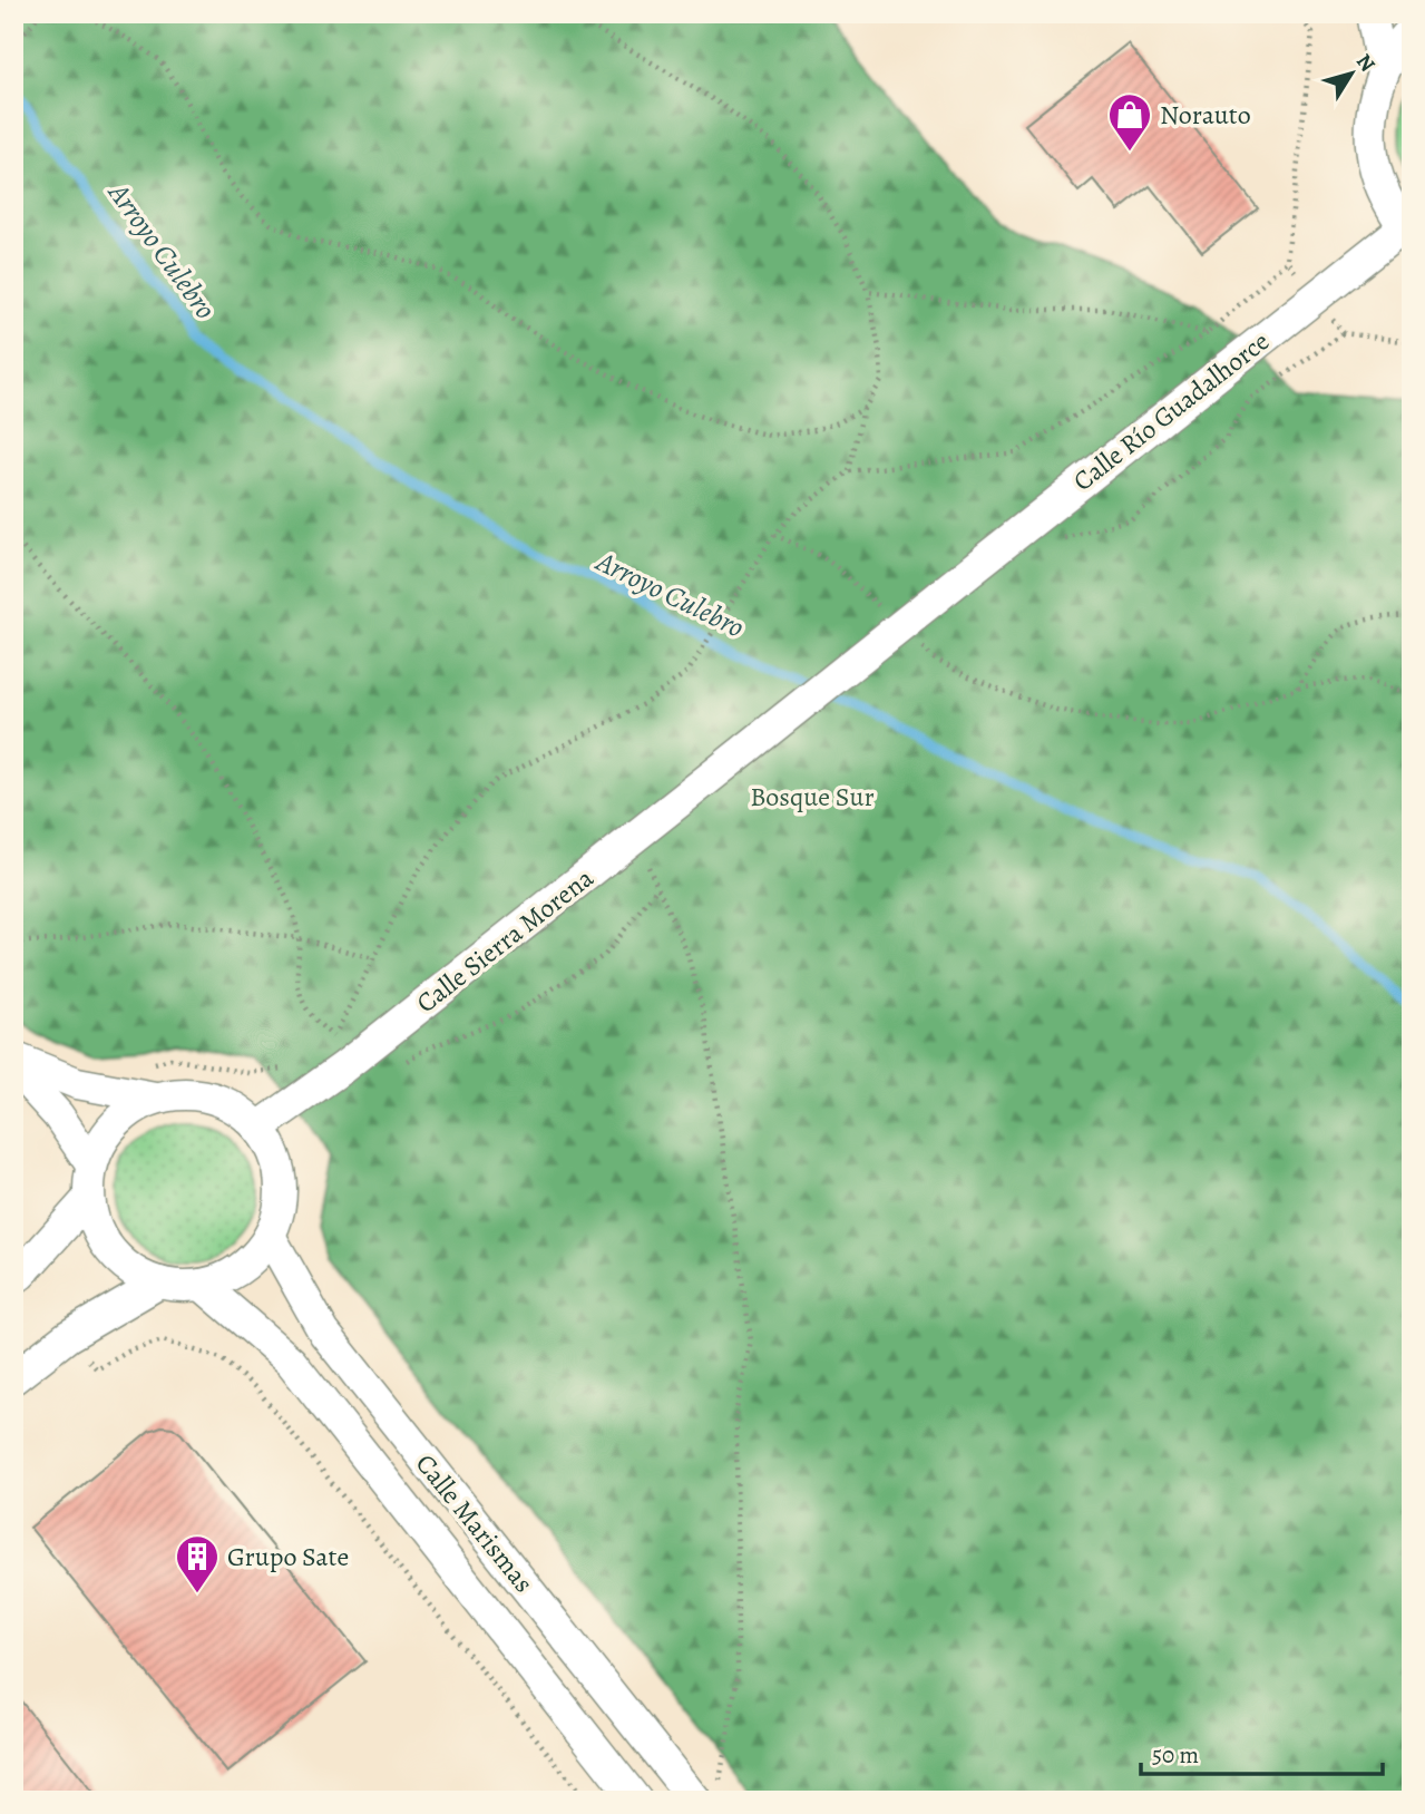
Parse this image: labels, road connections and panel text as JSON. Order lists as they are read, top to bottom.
{
  "streets": {
    "street": ["Calle Río Guadalhorce", "Calle Sierra Morena", "Calle Marismas"]
  },
  "crossings": [
    ["Calle Río Guadalhorce", "Calle Sierra Morena"],
    ["Calle Sierra Morena", "Calle Marismas"]
  ],
  "water": ["Arroyo Culebro"],
  "parks": ["Bosque Sur"],
  "places": {
    "shop": ["Norauto"],
    "building": ["Grupo Sate"]
  },
  "scale_bar": "50 m",
  "north": "top right"
}
